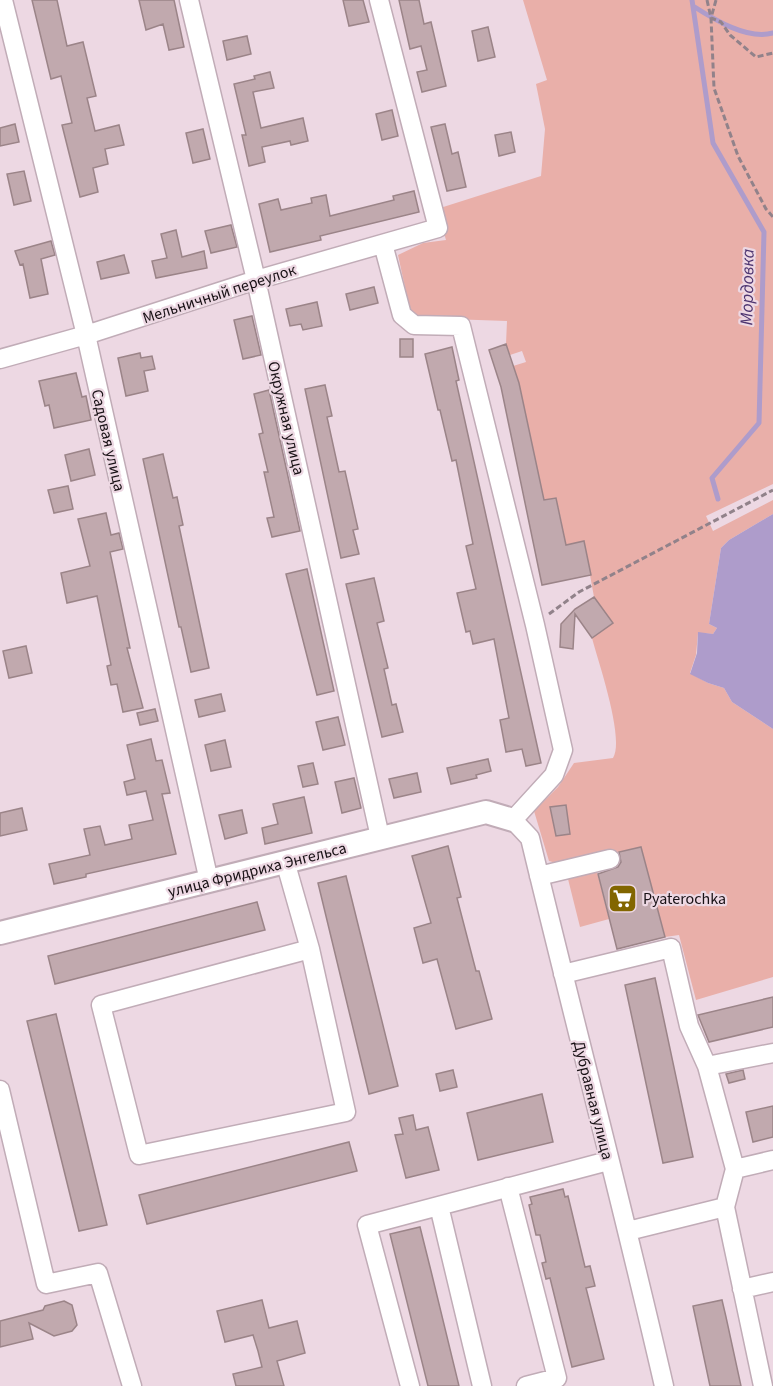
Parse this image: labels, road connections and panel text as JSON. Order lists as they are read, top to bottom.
{
  "streets": {
    "main road": ["улица Фридриха Энгельса"],
    "street": [
      "Мельничный переулок",
      "Окружная улица",
      "Садовая улица",
      "Дубравная улица"
    ]
  },
  "crossings": [
    ["Мельничный переулок", "Окружная улица"],
    ["Мельничный переулок", "Садовая улица"],
    ["Окружная улица", "улица Фридриха Энгельса"],
    ["Садовая улица", "улица Фридриха Энгельса"],
    ["улица Фридриха Энгельса", "Дубравная улица"]
  ],
  "water": ["Мордовка"],
  "places": {
    "supermarket": ["Pyaterochka"]
  }
}
